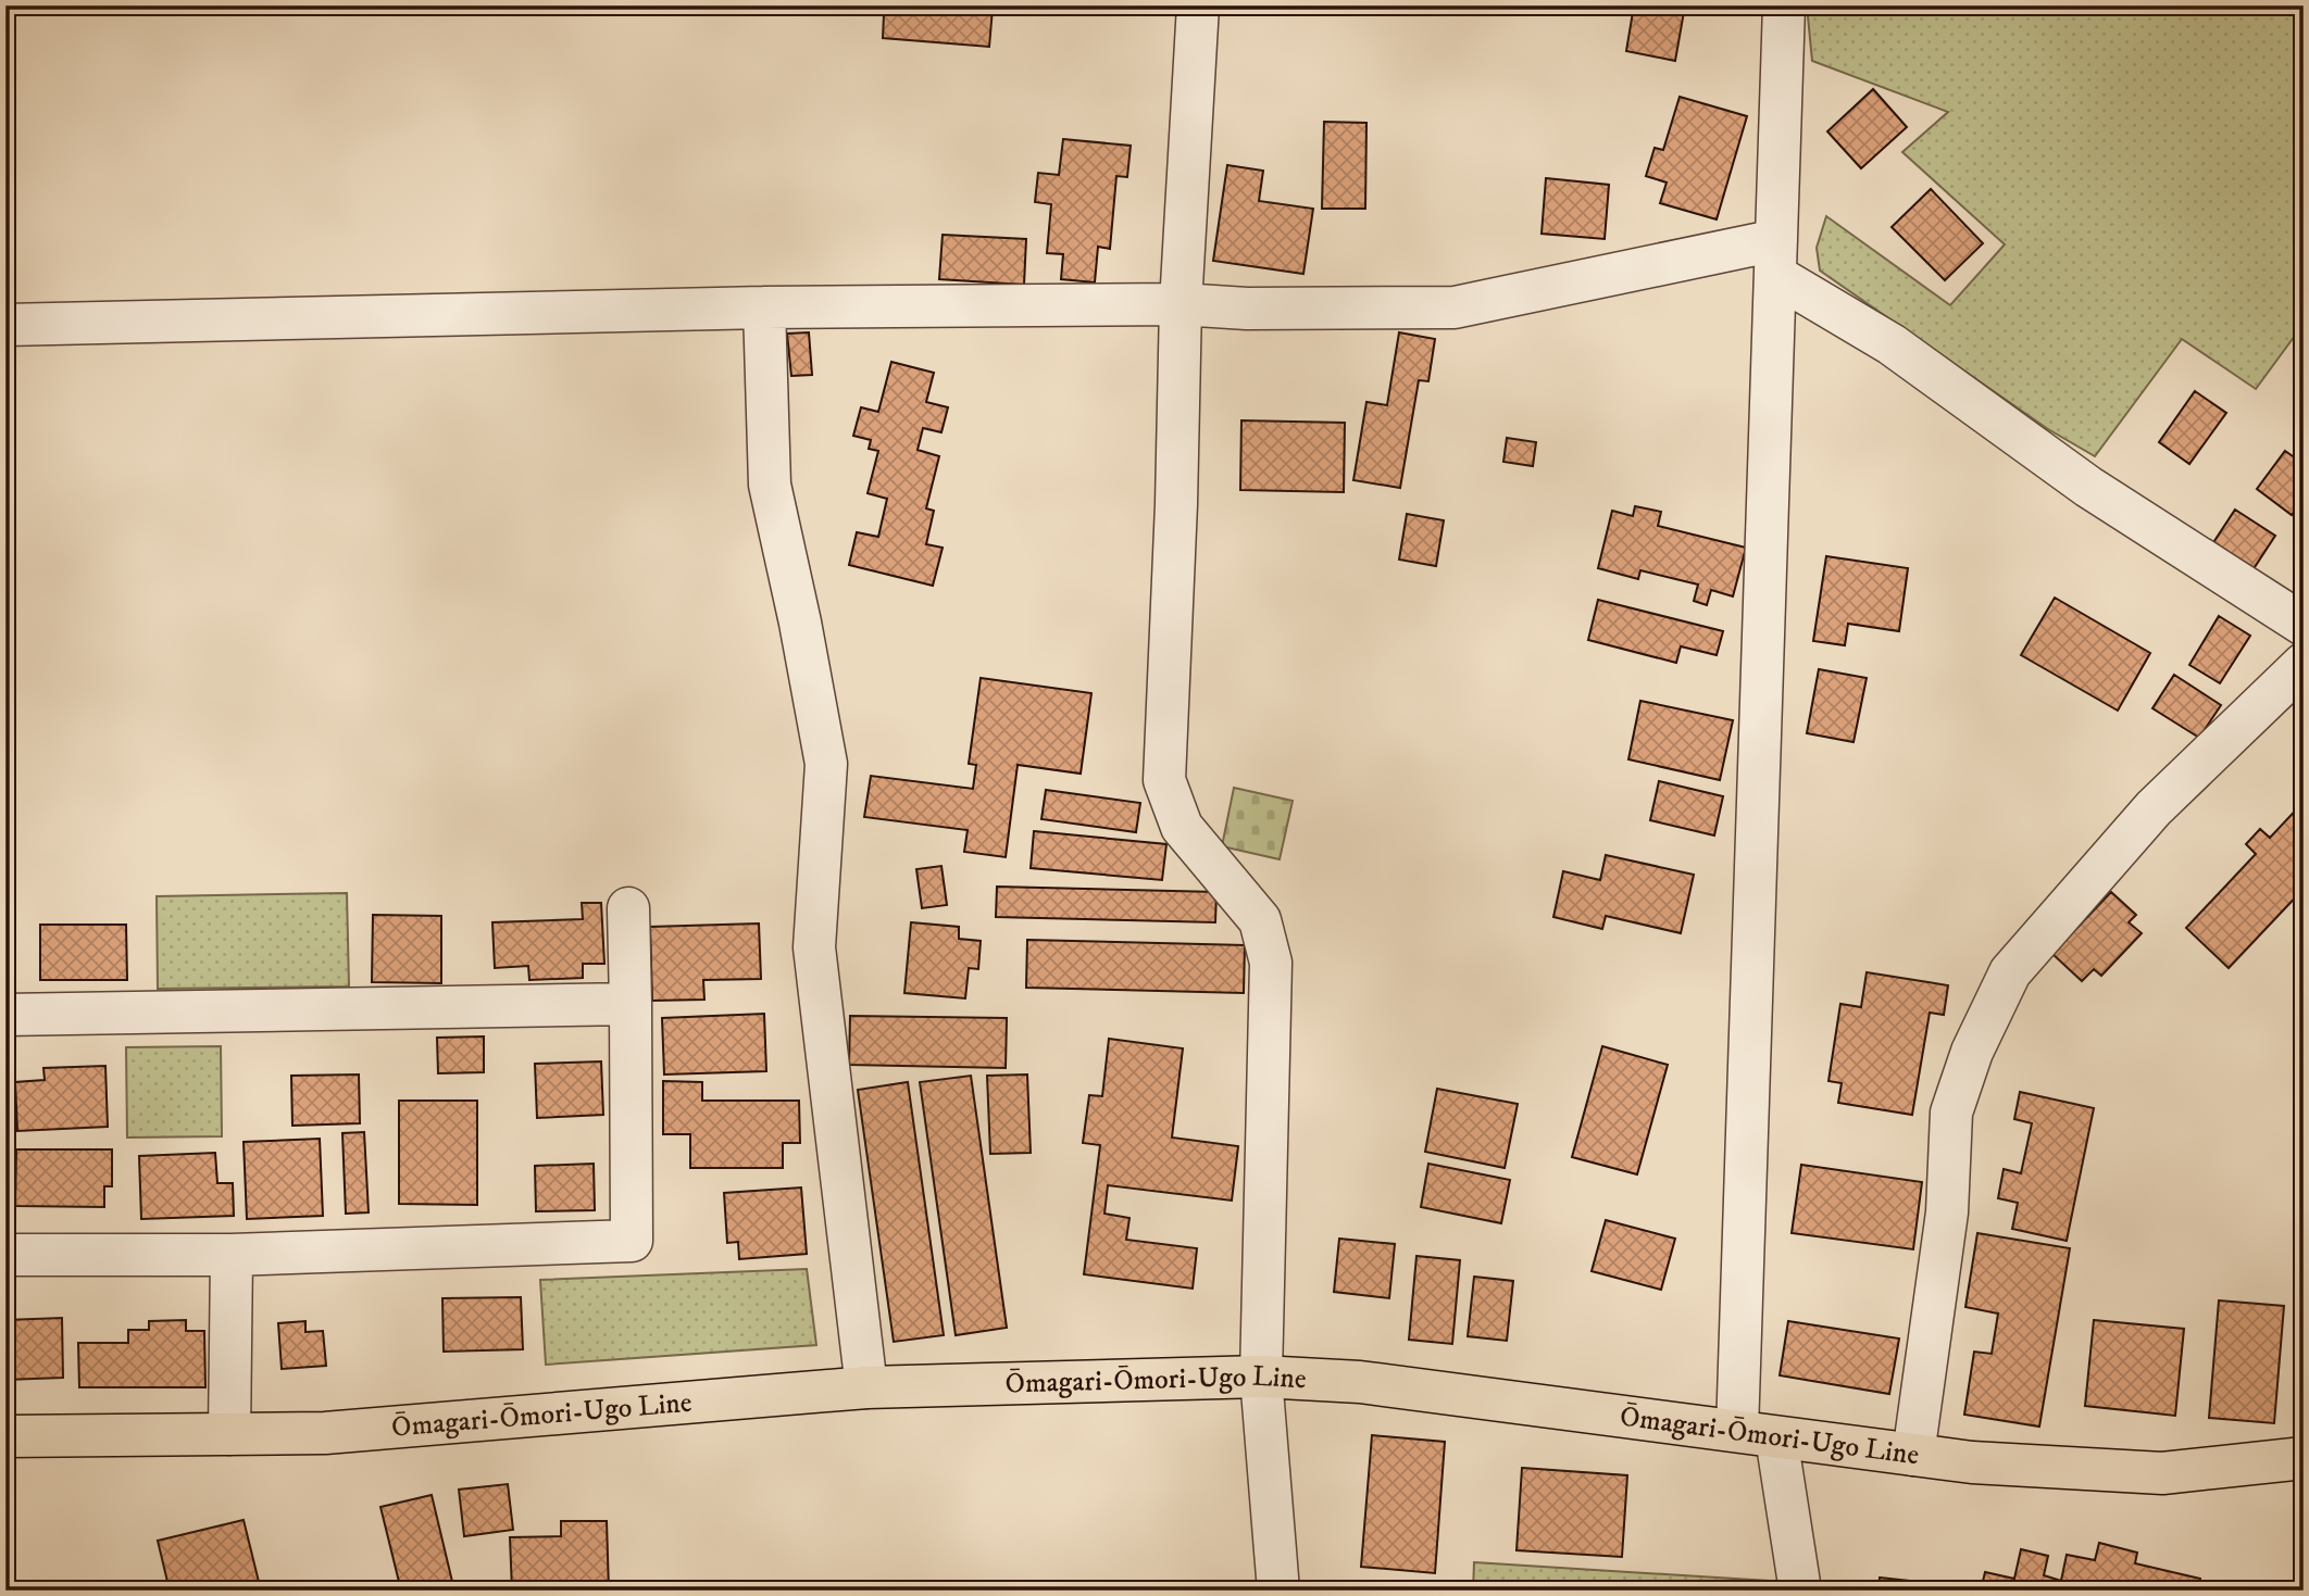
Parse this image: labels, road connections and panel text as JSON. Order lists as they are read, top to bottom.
{
  "streets": {
    "main road": ["Ōmagari-Ōmori-Ugo Line"]
  }
}
